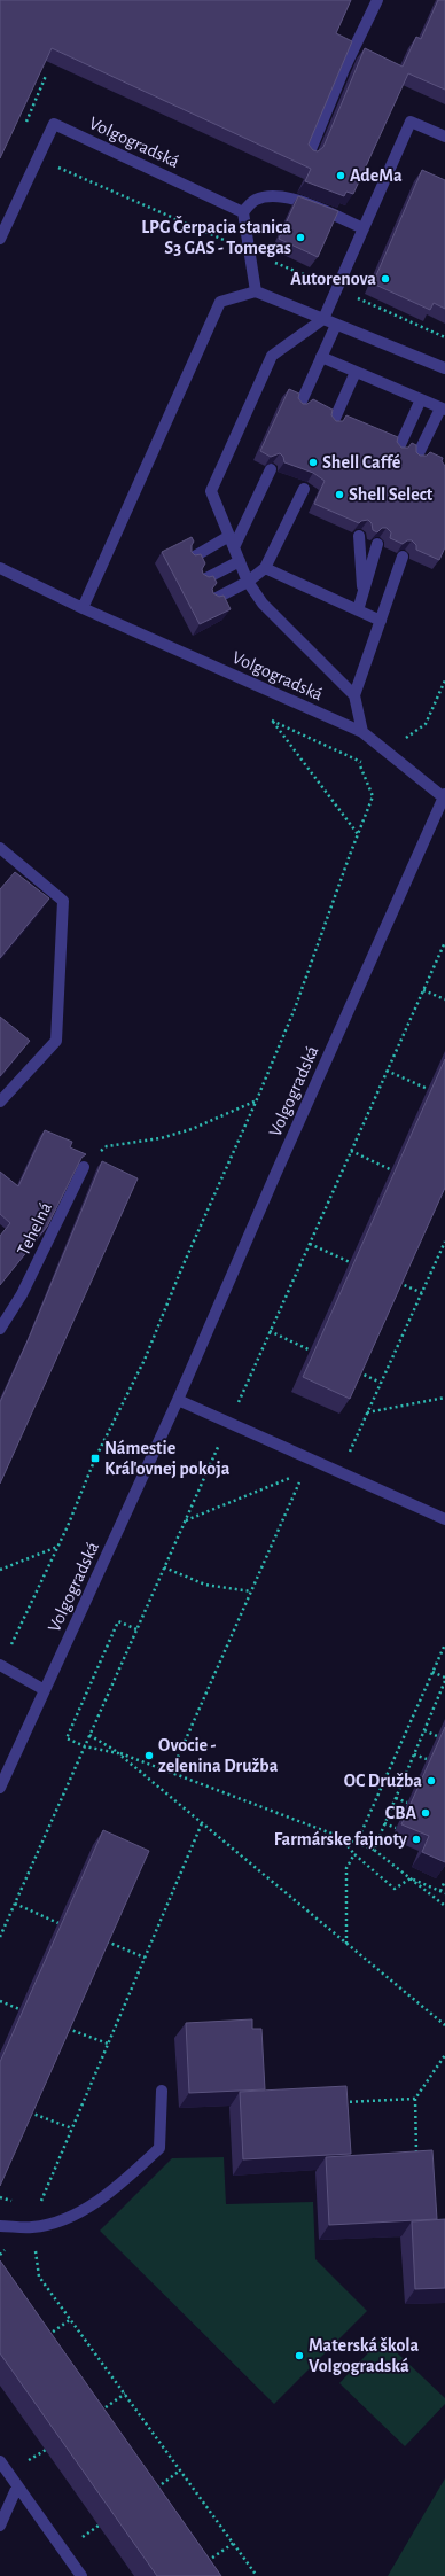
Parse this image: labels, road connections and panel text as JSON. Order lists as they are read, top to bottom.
{
  "streets": {
    "street": ["Volgogradská", "Tehelná"]
  },
  "places": {
    "other": [
      "AdeMa",
      "LPG Čerpacia stanica S3 GAS - Tomegas",
      "Autorenova",
      "Shell Caffé",
      "Shell Select",
      "Ovocie - zelenina Družba",
      "OC Družba",
      "CBA",
      "Farmárske fajnoty",
      "Materská škola Volgogradská"
    ],
    "transit": ["Námestie Kráľovnej pokoja"]
  }
}
